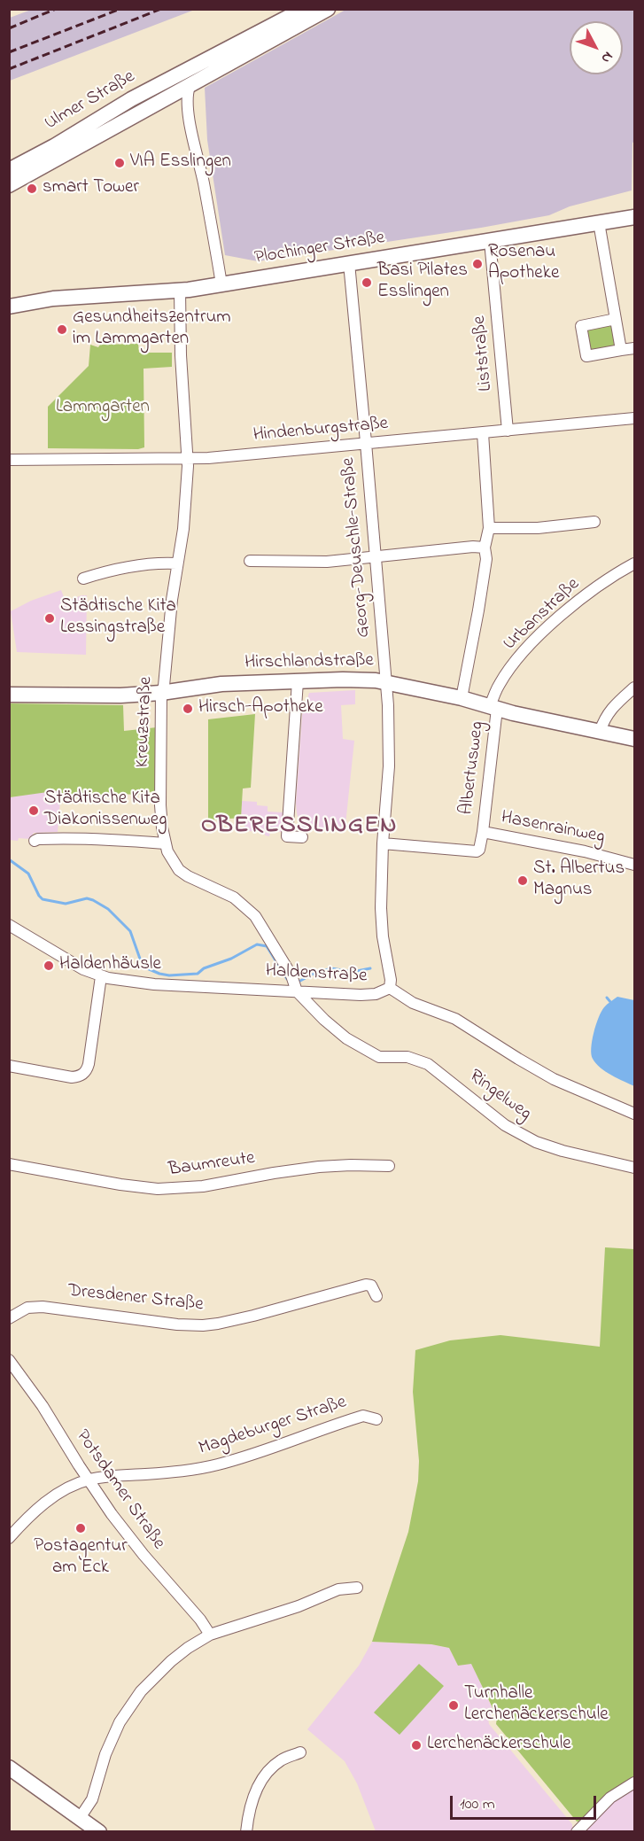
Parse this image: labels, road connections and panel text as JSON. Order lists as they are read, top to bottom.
{
  "streets": {
    "street": [
      "Ulmer Straße",
      "Plochinger Straße",
      "Liststraße",
      "Hindenburgstraße",
      "Georg-Deuschle-Straße",
      "Urbanstraße",
      "Hirschlandstraße",
      "Kreuzstraße",
      "Albertusweg",
      "Hasenrainweg",
      "Haldenstraße",
      "Ringelweg",
      "Baumreute",
      "Dresdener Straße",
      "Magdeburger Straße",
      "Potsdamer Straße"
    ]
  },
  "crossings": [
    ["Plochinger Straße", "Liststraße"],
    ["Plochinger Straße", "Georg-Deuschle-Straße"],
    ["Plochinger Straße", "Kreuzstraße"],
    ["Liststraße", "Hindenburgstraße"],
    ["Hindenburgstraße", "Georg-Deuschle-Straße"],
    ["Hindenburgstraße", "Kreuzstraße"],
    ["Georg-Deuschle-Straße", "Hirschlandstraße"],
    ["Georg-Deuschle-Straße", "Hasenrainweg"],
    ["Georg-Deuschle-Straße", "Haldenstraße"],
    ["Urbanstraße", "Hirschlandstraße"],
    ["Urbanstraße", "Albertusweg"],
    ["Hirschlandstraße", "Kreuzstraße"],
    ["Hirschlandstraße", "Albertusweg"],
    ["Kreuzstraße", "Haldenstraße"],
    ["Kreuzstraße", "Ringelweg"],
    ["Albertusweg", "Hasenrainweg"],
    ["Magdeburger Straße", "Potsdamer Straße"]
  ],
  "districts": ["OBERESSLINGEN"],
  "parks": ["Lammgarten"],
  "places": [
    "VIA Esslingen",
    "smart Tower",
    "Rosenau Apotheke",
    "Basi Pilates Esslingen",
    "Gesundheitszentrum im Lammgarten",
    "Städtische Kita Lessingstraße",
    "Hirsch-Apotheke",
    "Städtische Kita Diakonissenweg",
    "St. Albertus Magnus",
    "Haldenhäusle",
    "Postagentur am Eck",
    "Turnhalle Lerchenäckerschule",
    "Lerchenäckerschule"
  ],
  "scale_bar": "100 m",
  "north": "bottom right"
}
